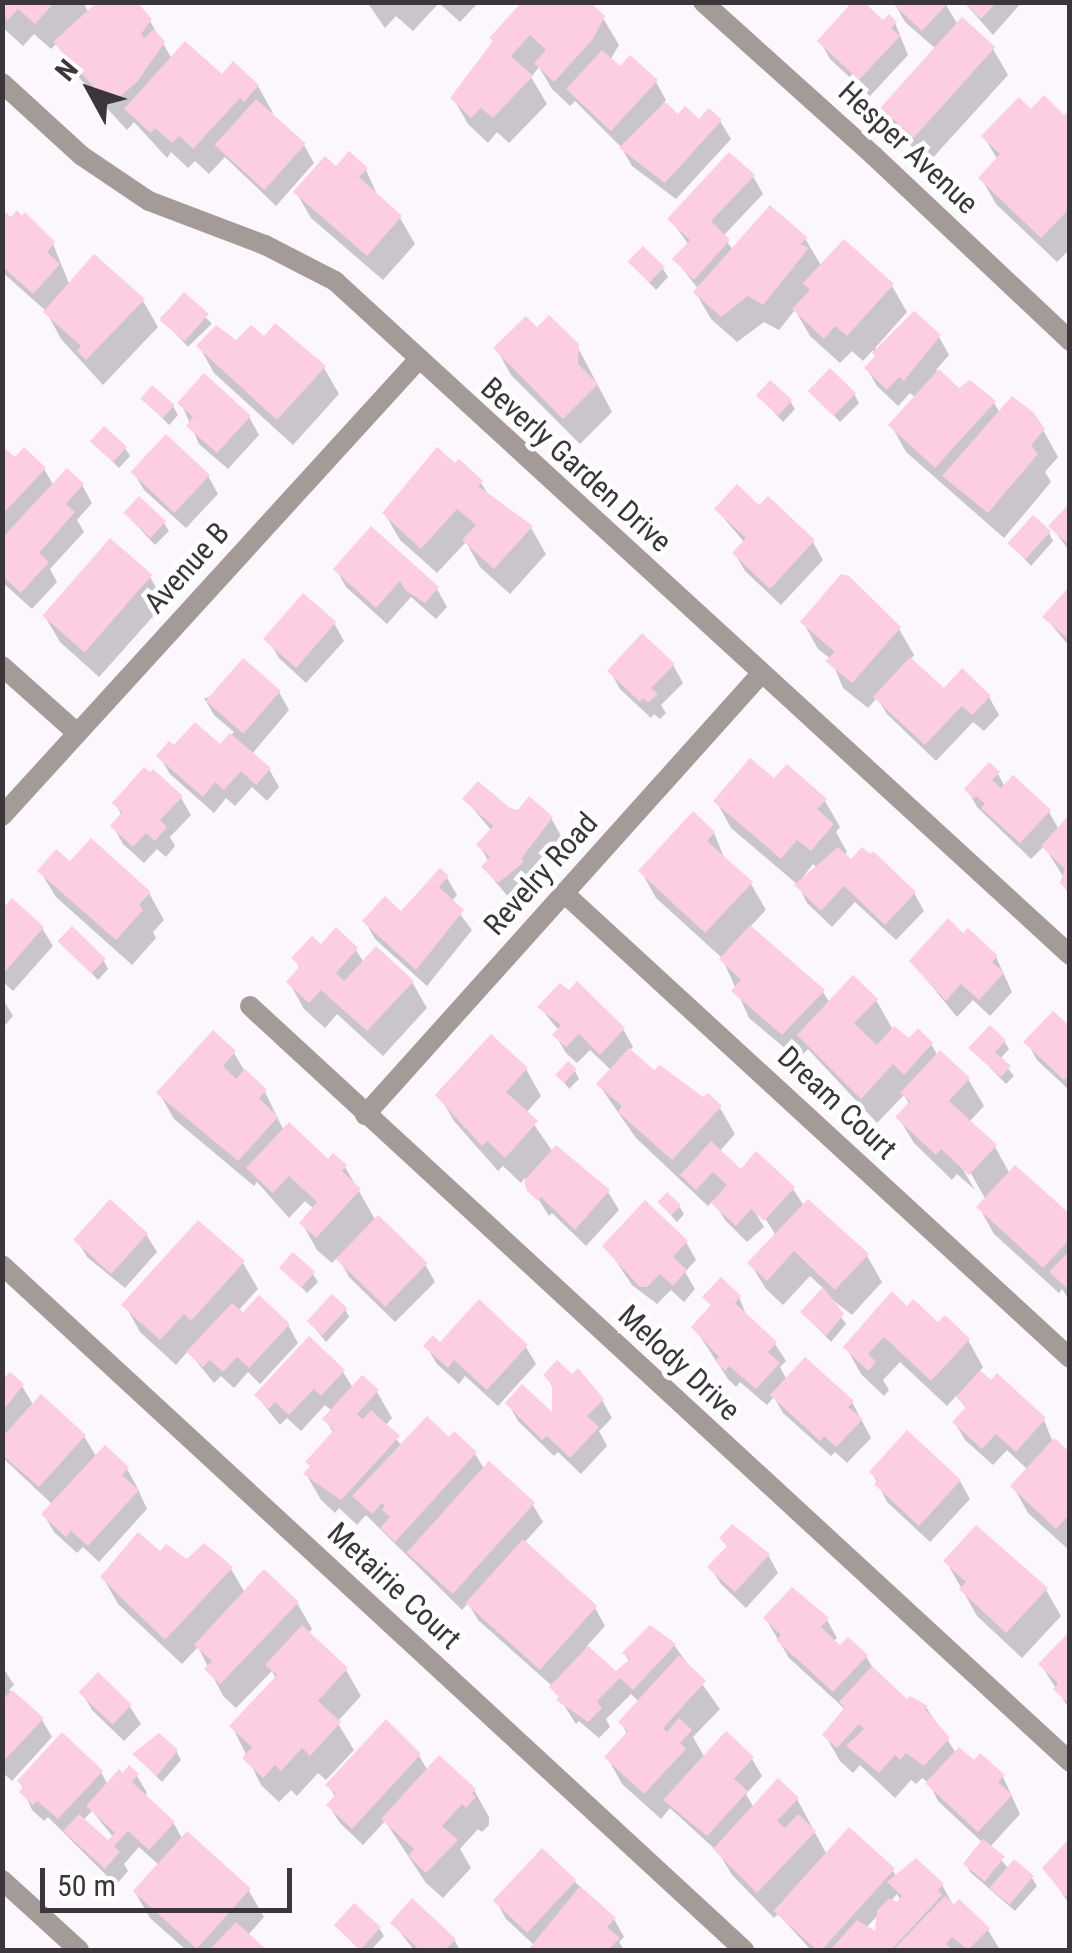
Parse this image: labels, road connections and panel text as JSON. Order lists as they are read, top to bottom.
{
  "streets": {
    "street": [
      "Hesper Avenue",
      "Beverly Garden Drive",
      "Avenue B",
      "Revelry Road",
      "Dream Court",
      "Melody Drive",
      "Metairie Court"
    ]
  },
  "crossings": [
    ["Beverly Garden Drive", "Avenue B"],
    ["Beverly Garden Drive", "Revelry Road"],
    ["Revelry Road", "Dream Court"],
    ["Revelry Road", "Melody Drive"]
  ],
  "scale_bar": "50 m",
  "north": "top left"
}
